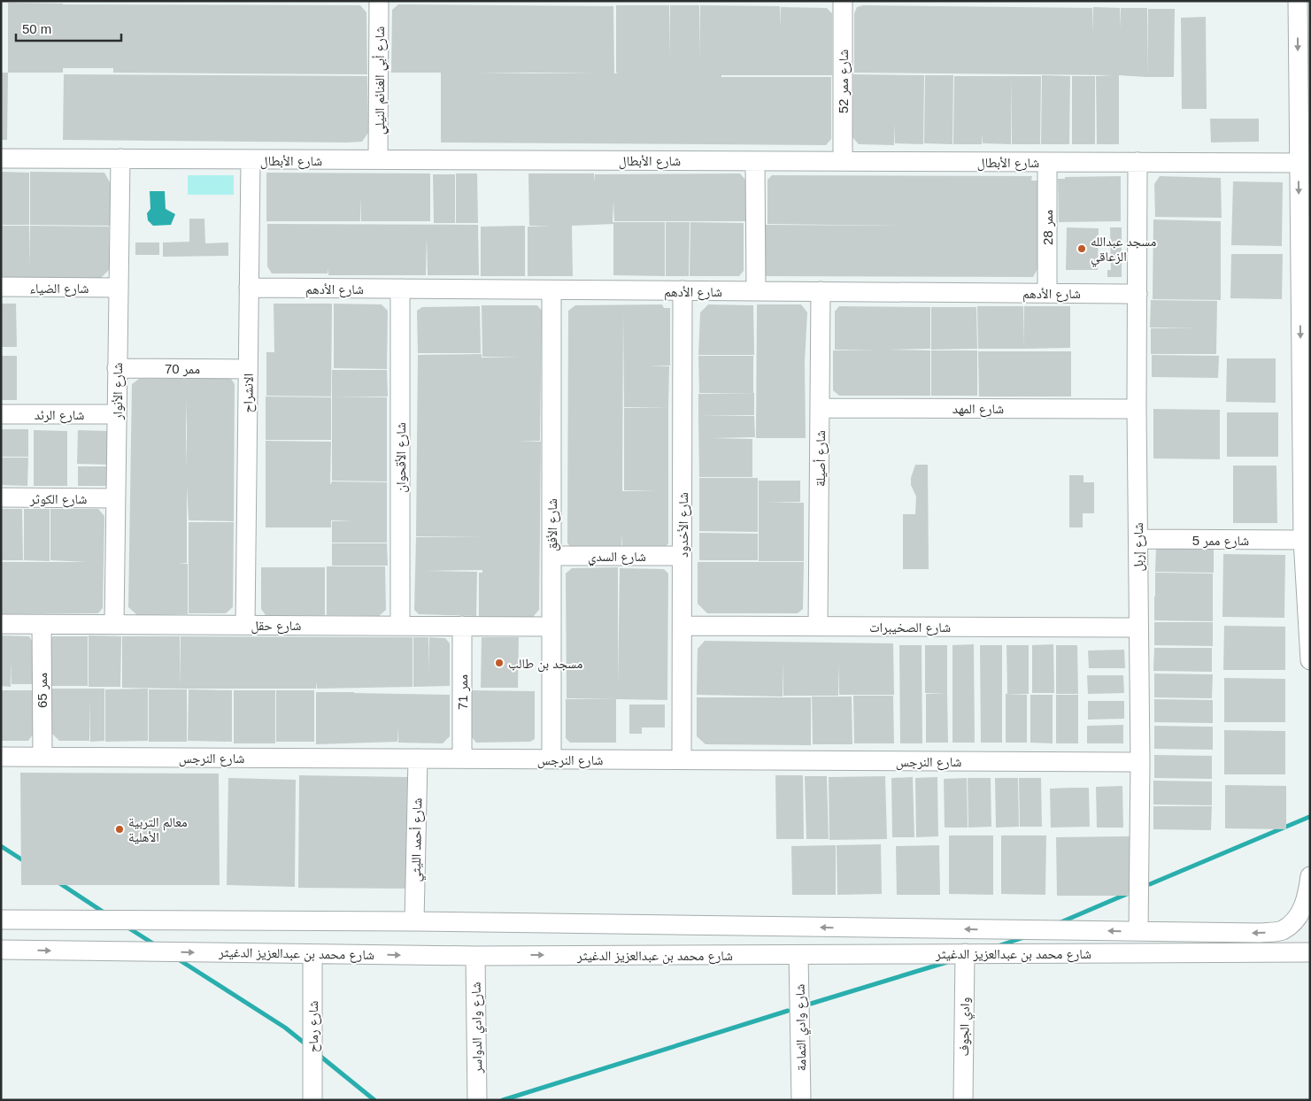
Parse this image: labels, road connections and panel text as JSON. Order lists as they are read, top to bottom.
{
  "streets": {
    "street": [
      "شارع أبي الغنائم النيلي",
      "شارع ممر 52",
      "شارع الأبطال",
      "ممر 28",
      "شارع الضياء",
      "شارع الأدهم",
      "ممر 70",
      "شارع الأنوار",
      "الانشراح",
      "شارع المهد",
      "شارع الرئد",
      "شارع الأقحوان",
      "شارع أصيلة",
      "شارع الكوثر",
      "شارع الأفق",
      "شارع الأخدود",
      "شارع ممر 5",
      "شارع إربل",
      "شارع السدي",
      "شارع حقل",
      "شارع الصخيبرات",
      "ممر 65",
      "ممر 71",
      "شارع النرجس",
      "شارع أحمد الليثي",
      "شارع محمد بن عبدالعزيز الدغيثر",
      "شارع رماح",
      "وادي الجوف",
      "شارع وادي الدواسر",
      "شارع وادي الثمامة"
    ]
  },
  "crossings": [
    ["شارع أبي الغنائم النيلي", "شارع الأبطال"],
    ["شارع ممر 52", "شارع الأبطال"],
    ["شارع الأبطال", "ممر 28"],
    ["شارع الأبطال", "شارع الأنوار"],
    ["شارع الأبطال", "الانشراح"],
    ["شارع الأبطال", "شارع إربل"],
    ["ممر 28", "شارع الأدهم"],
    ["شارع الضياء", "شارع الأنوار"],
    ["شارع الأدهم", "الانشراح"],
    ["شارع الأدهم", "شارع الأقحوان"],
    ["شارع الأدهم", "شارع أصيلة"],
    ["شارع الأدهم", "شارع الأفق"],
    ["شارع الأدهم", "شارع الأخدود"],
    ["شارع الأدهم", "شارع إربل"],
    ["ممر 70", "شارع الأنوار"],
    ["ممر 70", "الانشراح"],
    ["شارع الأنوار", "شارع الرئد"],
    ["شارع الأنوار", "شارع الكوثر"],
    ["شارع الأنوار", "شارع حقل"],
    ["الانشراح", "شارع حقل"],
    ["شارع المهد", "شارع أصيلة"],
    ["شارع المهد", "شارع إربل"],
    ["شارع الأقحوان", "شارع حقل"],
    ["شارع أصيلة", "شارع الصخيبرات"],
    ["شارع الأفق", "شارع السدي"],
    ["شارع الأفق", "شارع حقل"],
    ["شارع الأفق", "شارع النرجس"],
    ["شارع الأخدود", "شارع السدي"],
    ["شارع الأخدود", "شارع الصخيبرات"],
    ["شارع الأخدود", "شارع النرجس"],
    ["شارع ممر 5", "شارع إربل"],
    ["شارع إربل", "شارع الصخيبرات"],
    ["شارع إربل", "شارع النرجس"],
    ["شارع إربل", "شارع محمد بن عبدالعزيز الدغيثر"],
    ["شارع حقل", "ممر 65"],
    ["شارع حقل", "ممر 71"],
    ["ممر 65", "شارع النرجس"],
    ["ممر 71", "شارع النرجس"],
    ["شارع النرجس", "شارع أحمد الليثي"],
    ["شارع أحمد الليثي", "شارع محمد بن عبدالعزيز الدغيثر"],
    ["شارع محمد بن عبدالعزيز الدغيثر", "شارع رماح"],
    ["شارع محمد بن عبدالعزيز الدغيثر", "وادي الجوف"],
    ["شارع محمد بن عبدالعزيز الدغيثر", "شارع وادي الدواسر"],
    ["شارع محمد بن عبدالعزيز الدغيثر", "شارع وادي الثمامة"]
  ],
  "places": ["مسجد عبدالله الزعاقي", "مسجد بن طالب", "معالم التربية الأهلية"],
  "scale_bar": "50 m"
}
